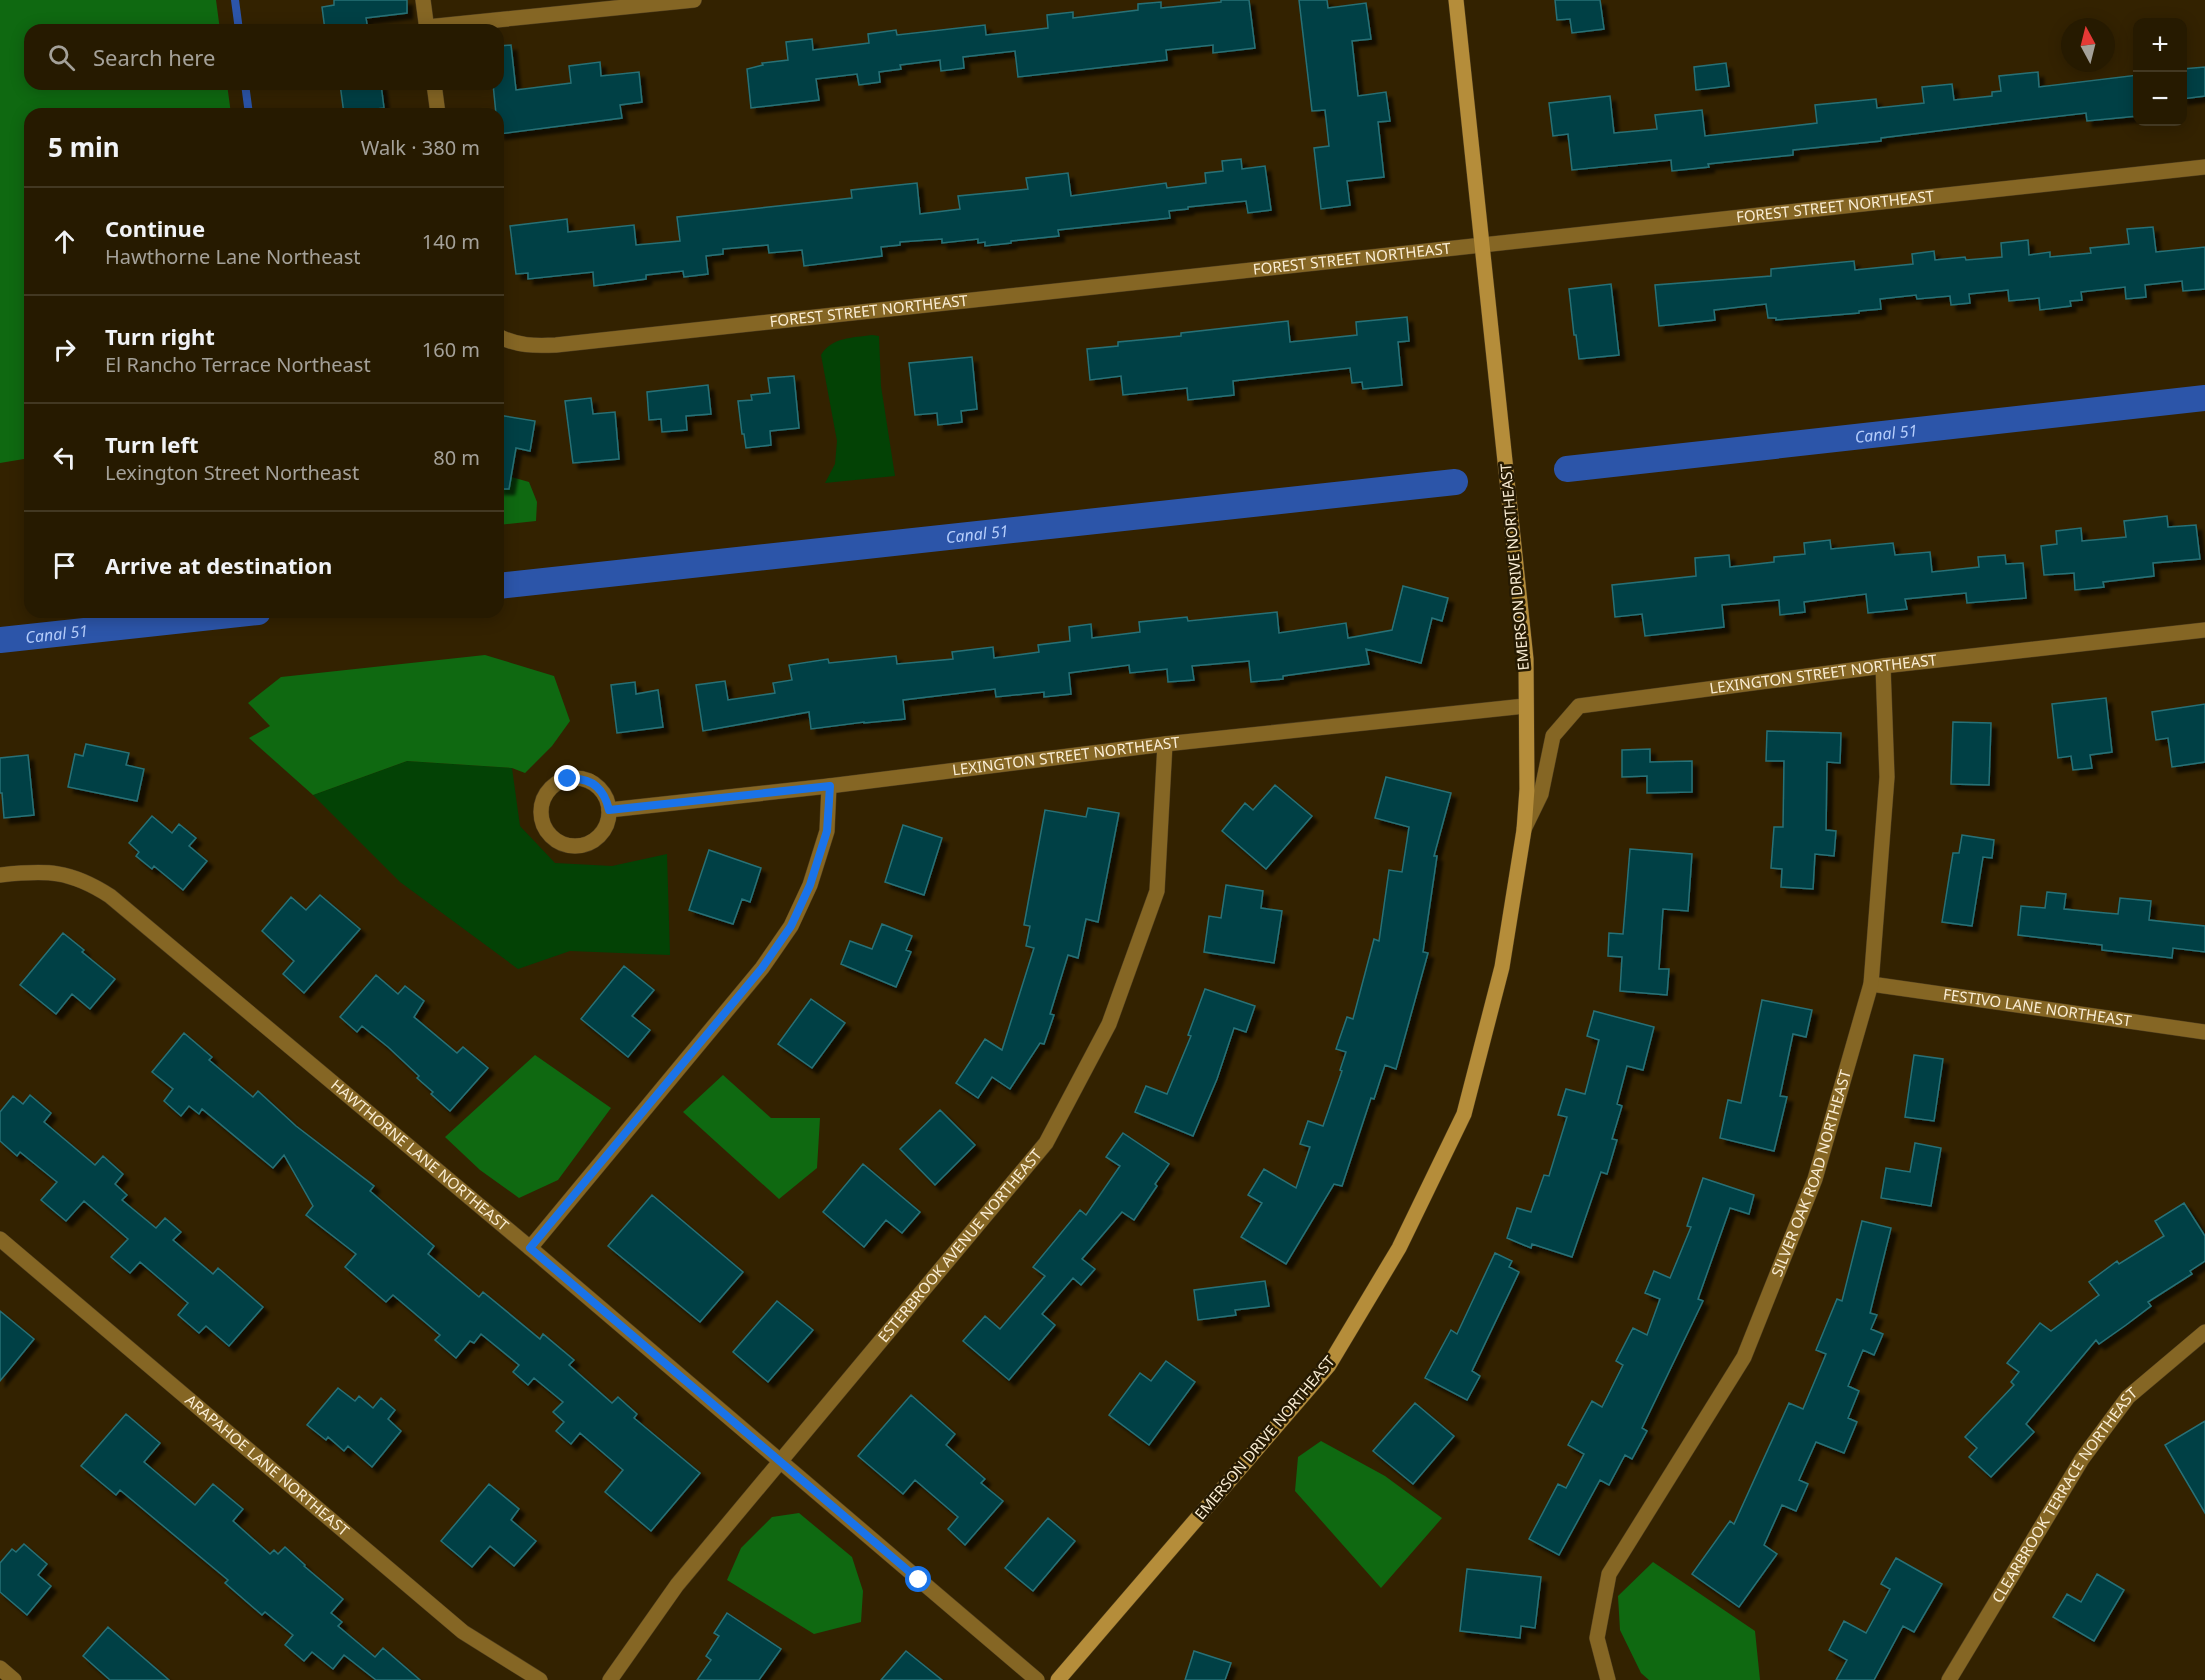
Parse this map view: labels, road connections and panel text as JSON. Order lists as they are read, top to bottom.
{
  "streets": {
    "street": [
      "FOREST STREET NORTHEAST",
      "EMERSON DRIVE NORTHEAST",
      "LEXINGTON STREET NORTHEAST",
      "FESTIVO LANE NORTHEAST",
      "HAWTHORNE LANE NORTHEAST",
      "SILVER OAK ROAD NORTHEAST",
      "ESTERBROOK AVENUE NORTHEAST",
      "ARAPAHOE LANE NORTHEAST",
      "CLEARBROOK TERRACE NORTHEAST"
    ]
  },
  "crossings": [
    ["FOREST STREET NORTHEAST", "EMERSON DRIVE NORTHEAST"],
    ["EMERSON DRIVE NORTHEAST", "LEXINGTON STREET NORTHEAST"],
    ["LEXINGTON STREET NORTHEAST", "SILVER OAK ROAD NORTHEAST"],
    ["LEXINGTON STREET NORTHEAST", "ESTERBROOK AVENUE NORTHEAST"],
    ["FESTIVO LANE NORTHEAST", "SILVER OAK ROAD NORTHEAST"],
    ["HAWTHORNE LANE NORTHEAST", "ESTERBROOK AVENUE NORTHEAST"]
  ],
  "water": ["Canal 51"],
  "north": "top",
  "page": {
    "map_buttons": ["+", "−"],
    "search": "Search here",
    "heading": ["5 min", "Walk · 380 m"],
    "list": [
      ["Continue", "Hawthorne Lane Northeast", "140 m"],
      ["Turn right", "El Rancho Terrace Northeast", "160 m"],
      ["Turn left", "Lexington Street Northeast", "80 m"],
      "Arrive at destination"
    ]
  }
}
